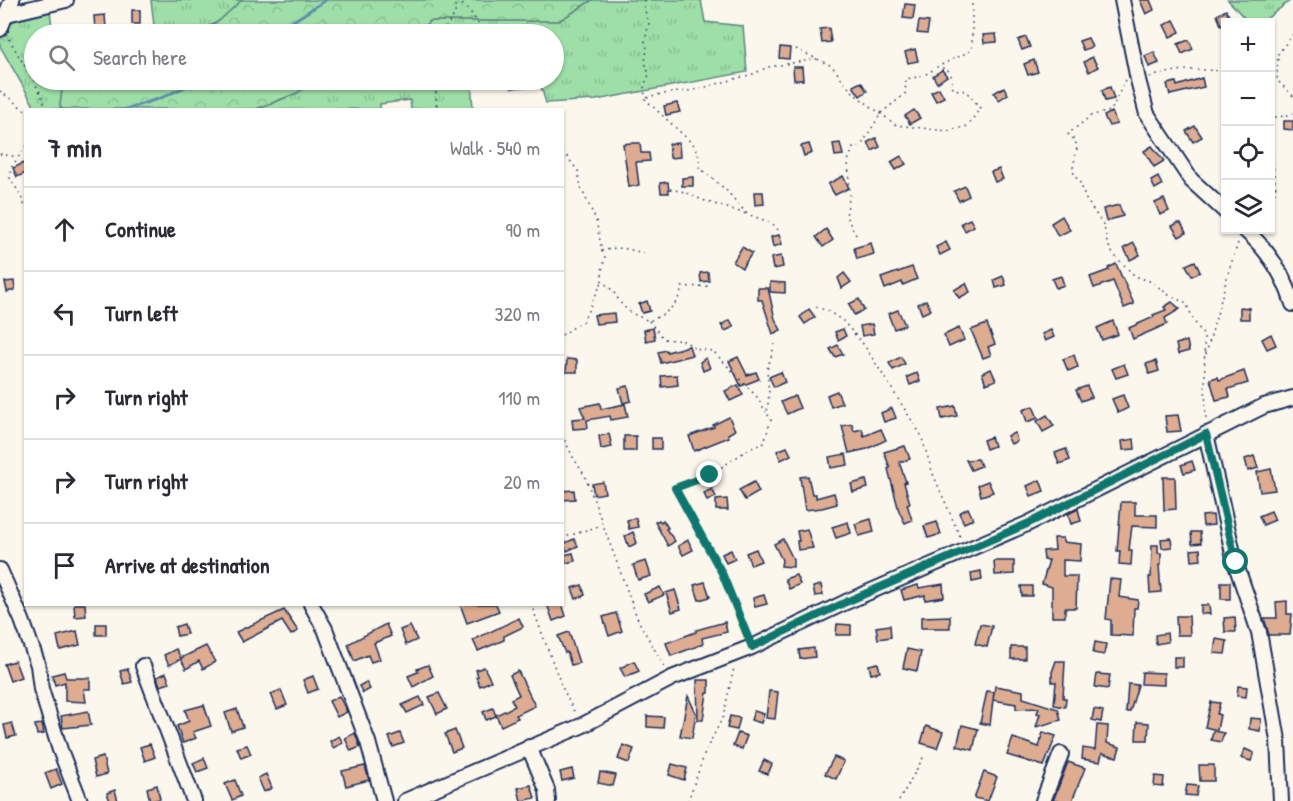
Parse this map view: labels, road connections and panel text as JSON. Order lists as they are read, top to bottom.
{
  "page": {
    "map_buttons": ["+", "−"],
    "search": "Search here",
    "heading": ["7 min", "Walk · 540 m"],
    "list": [
      ["Continue", "90 m"],
      ["Turn left", "320 m"],
      ["Turn right", "110 m"],
      ["Turn right", "20 m"],
      "Arrive at destination"
    ]
  }
}
